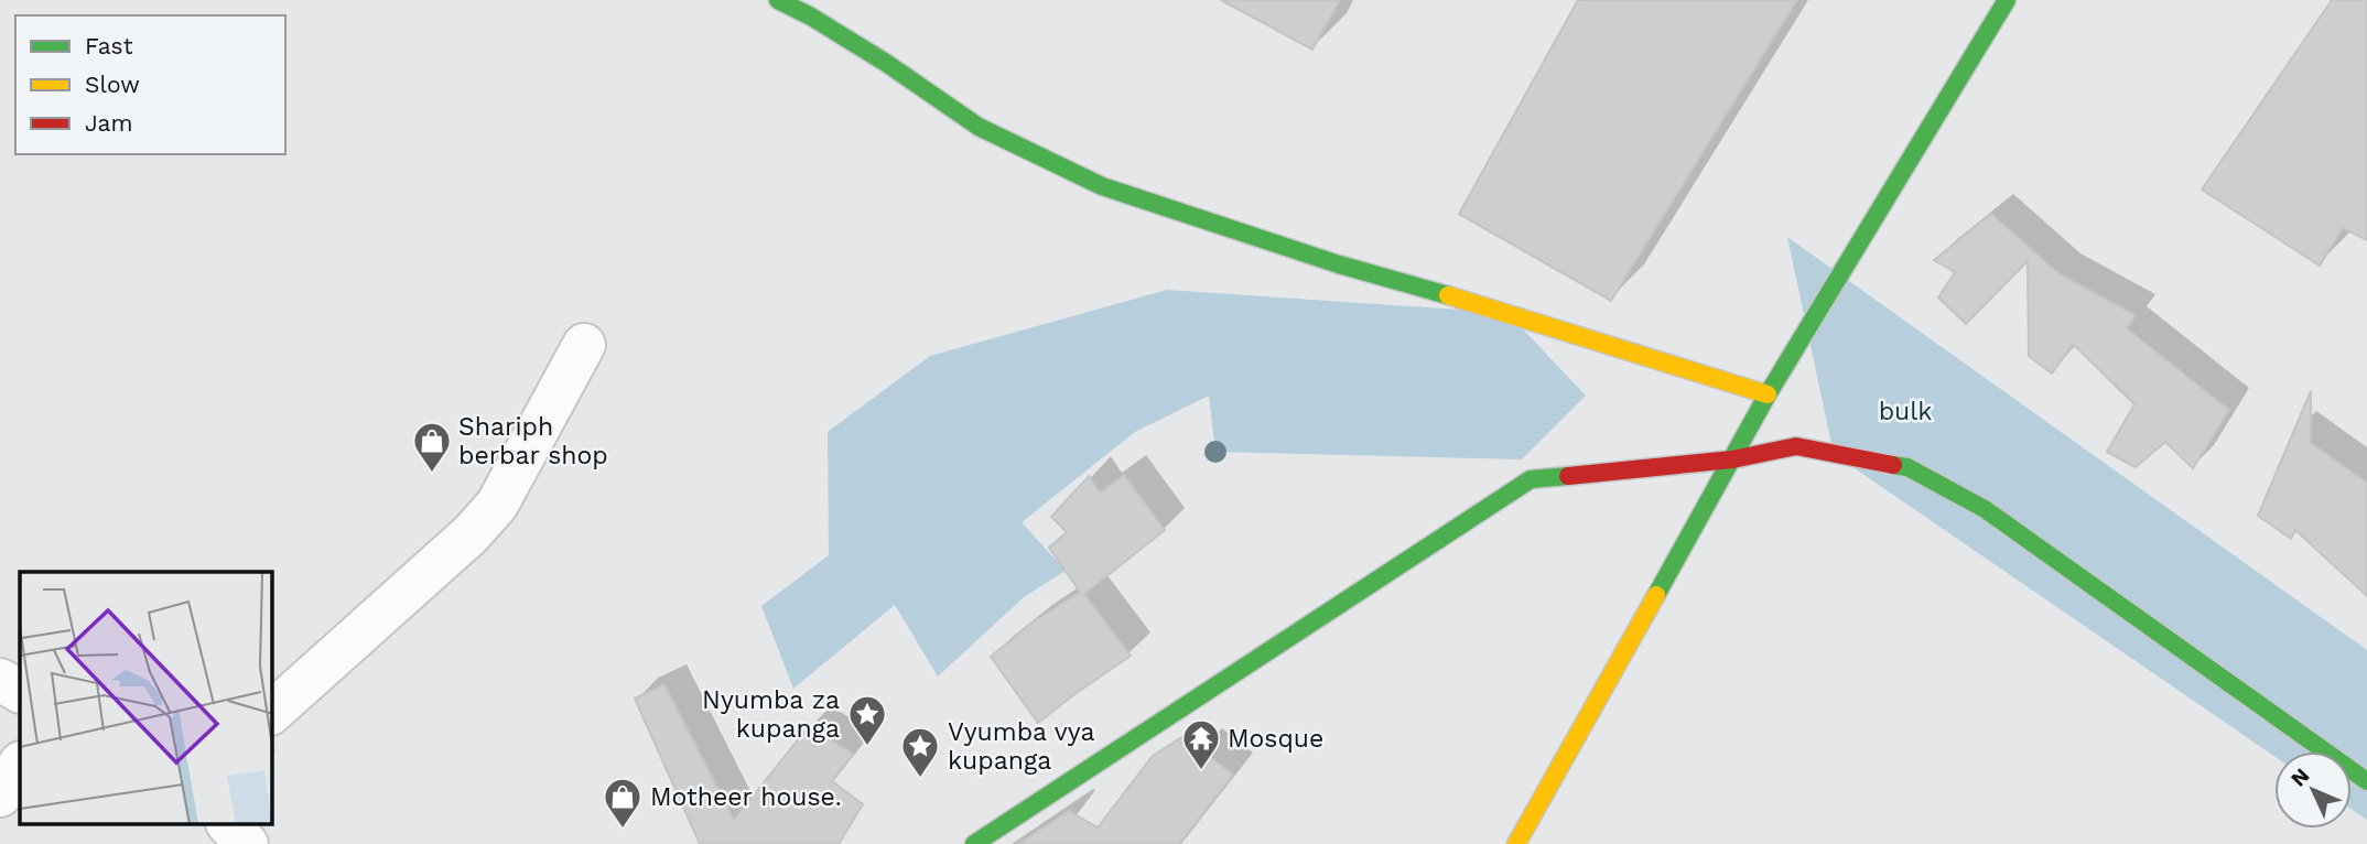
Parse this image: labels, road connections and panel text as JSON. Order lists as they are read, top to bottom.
{
  "parks": ["bulk"],
  "places": {
    "shop": ["Shariph berbar shop", "Motheer house."],
    "place": ["Nyumba za kupanga", "Vyumba vya kupanga"],
    "temple": ["Mosque"]
  },
  "legend": ["Fast", "Slow", "Jam"],
  "north": "top left"
}
